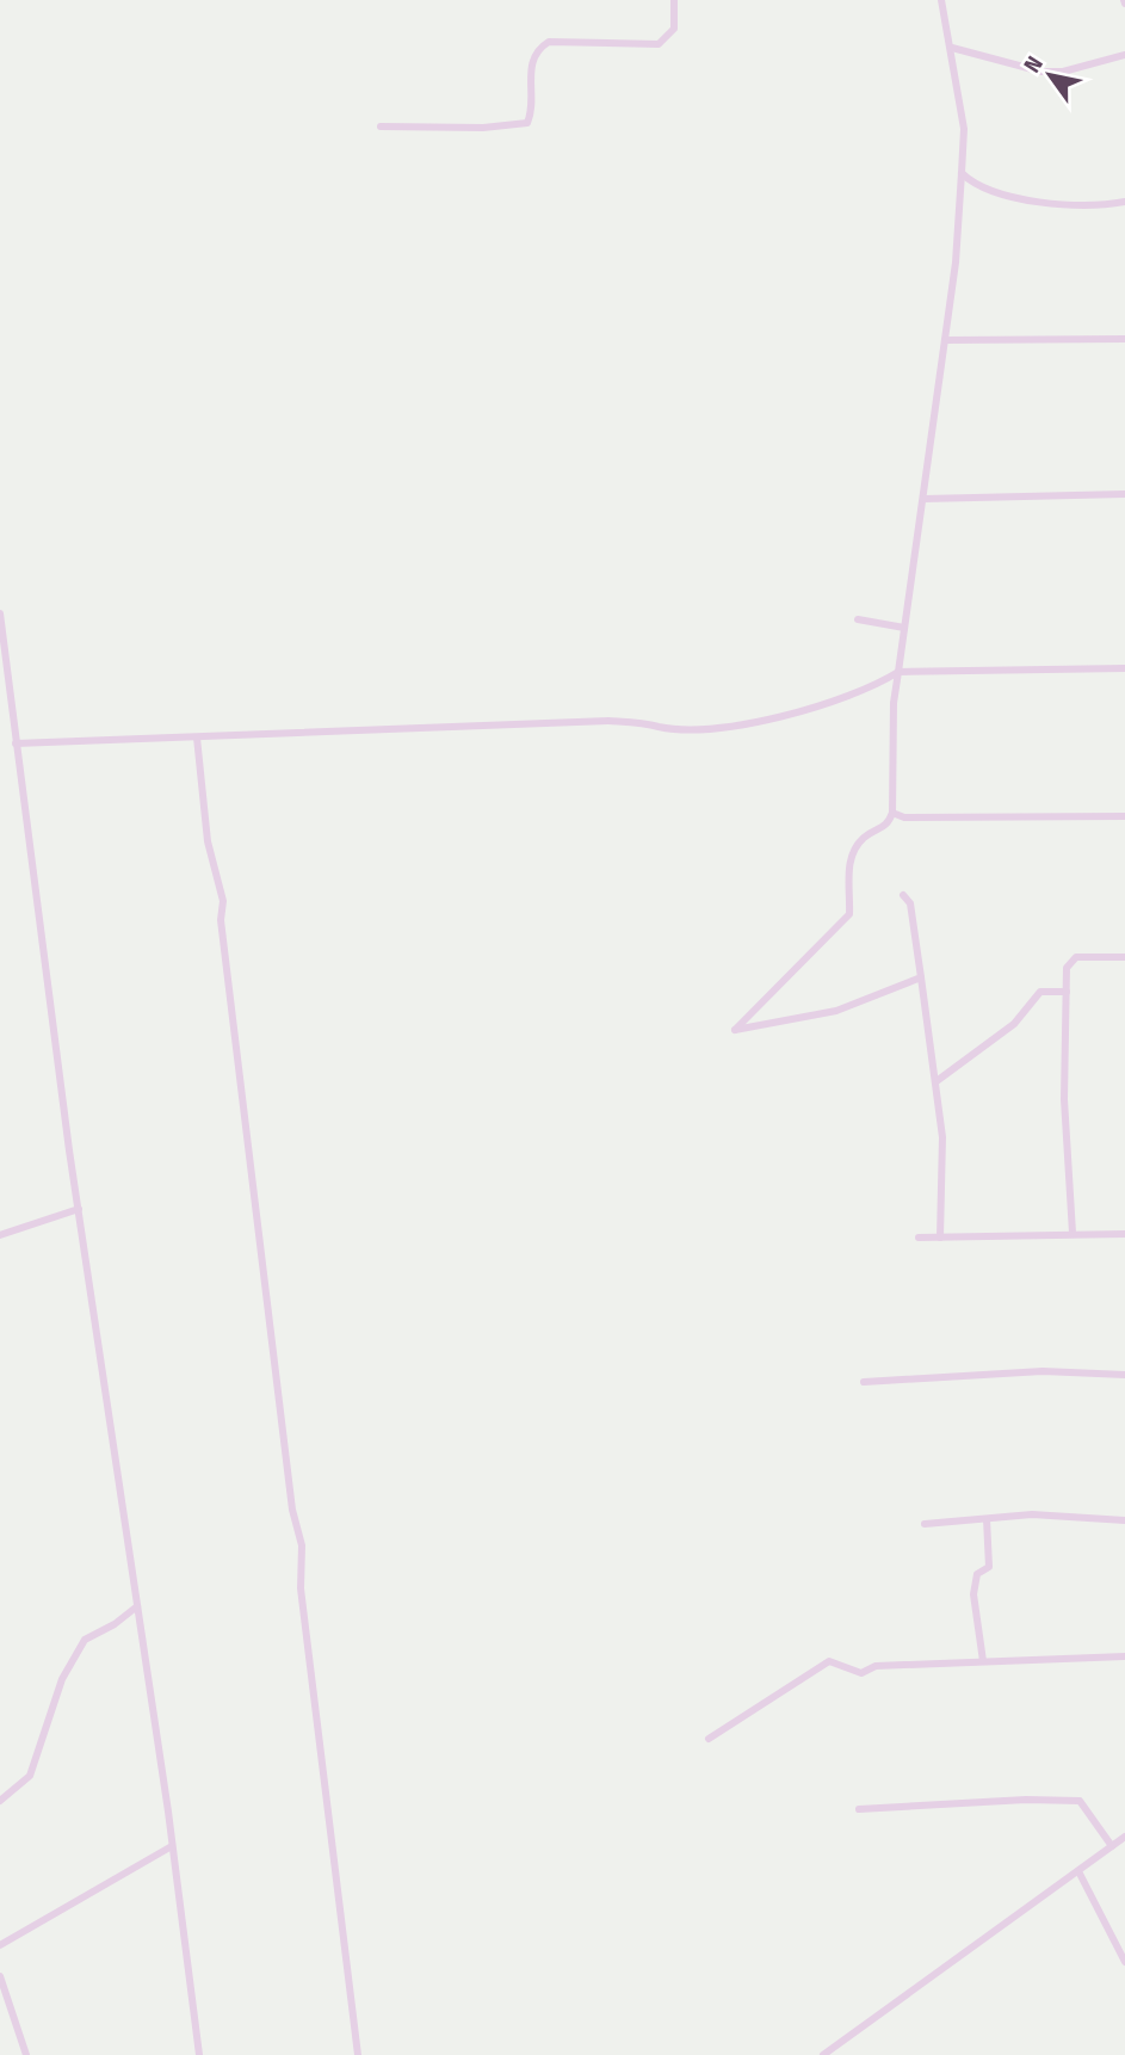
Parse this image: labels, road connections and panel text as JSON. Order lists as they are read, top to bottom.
{
  "north": "top left"
}
